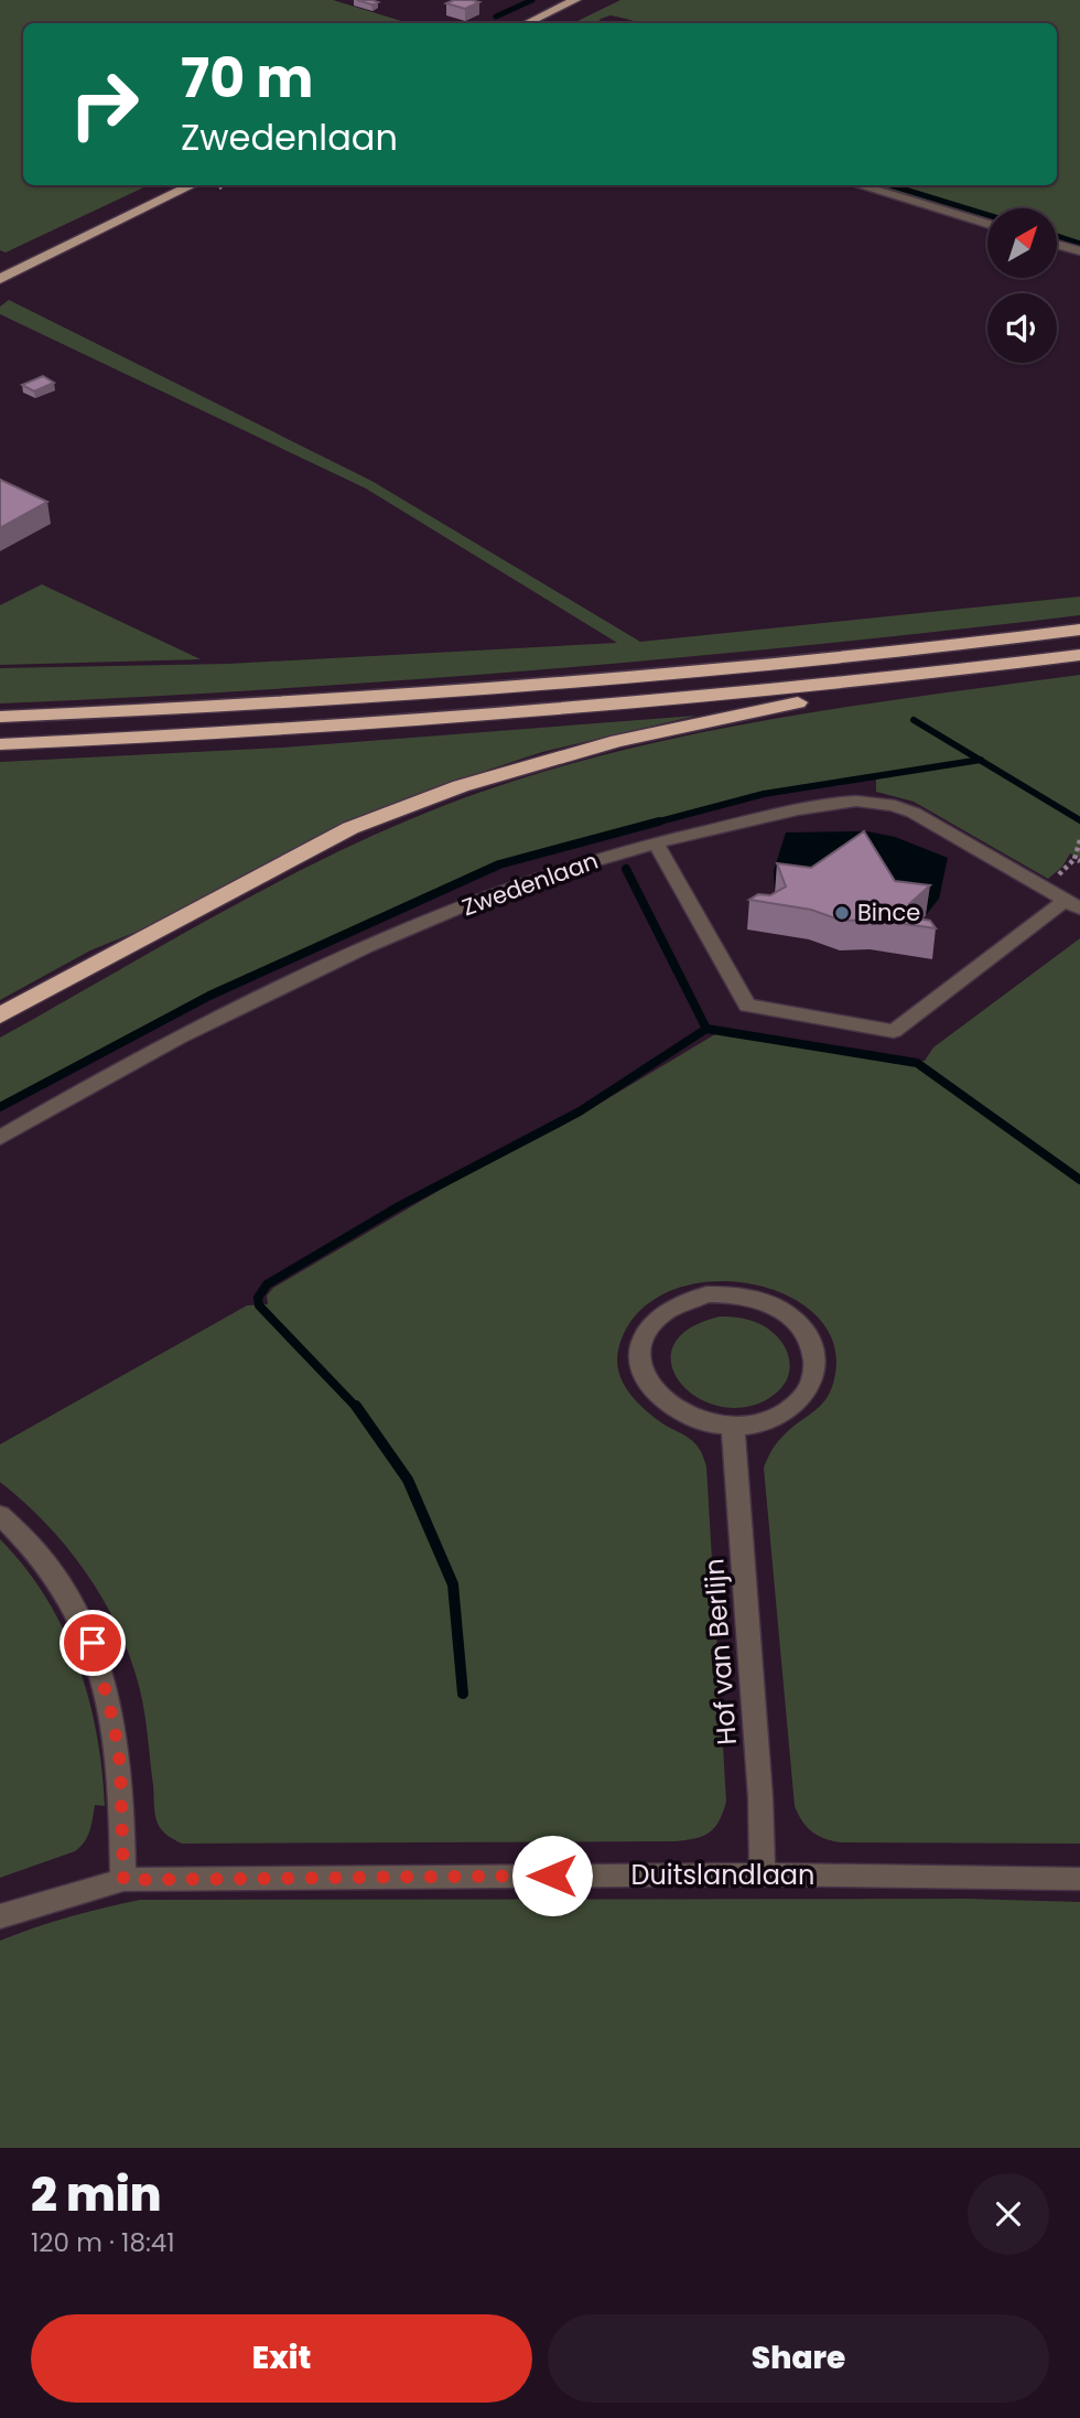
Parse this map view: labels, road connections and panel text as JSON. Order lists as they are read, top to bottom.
{
  "streets": {
    "street": ["Zwedenlaan", "Hof van Berlijn", "Duitslandlaan"]
  },
  "crossings": [
    ["Hof van Berlijn", "Duitslandlaan"]
  ],
  "places": ["Bince"],
  "north": "top right",
  "page": {
    "turn": ["70 m", "Zwedenlaan"],
    "heading": ["2 min", "120 m · 18:41"],
    "buttons": ["Exit", "Share"]
  }
}
